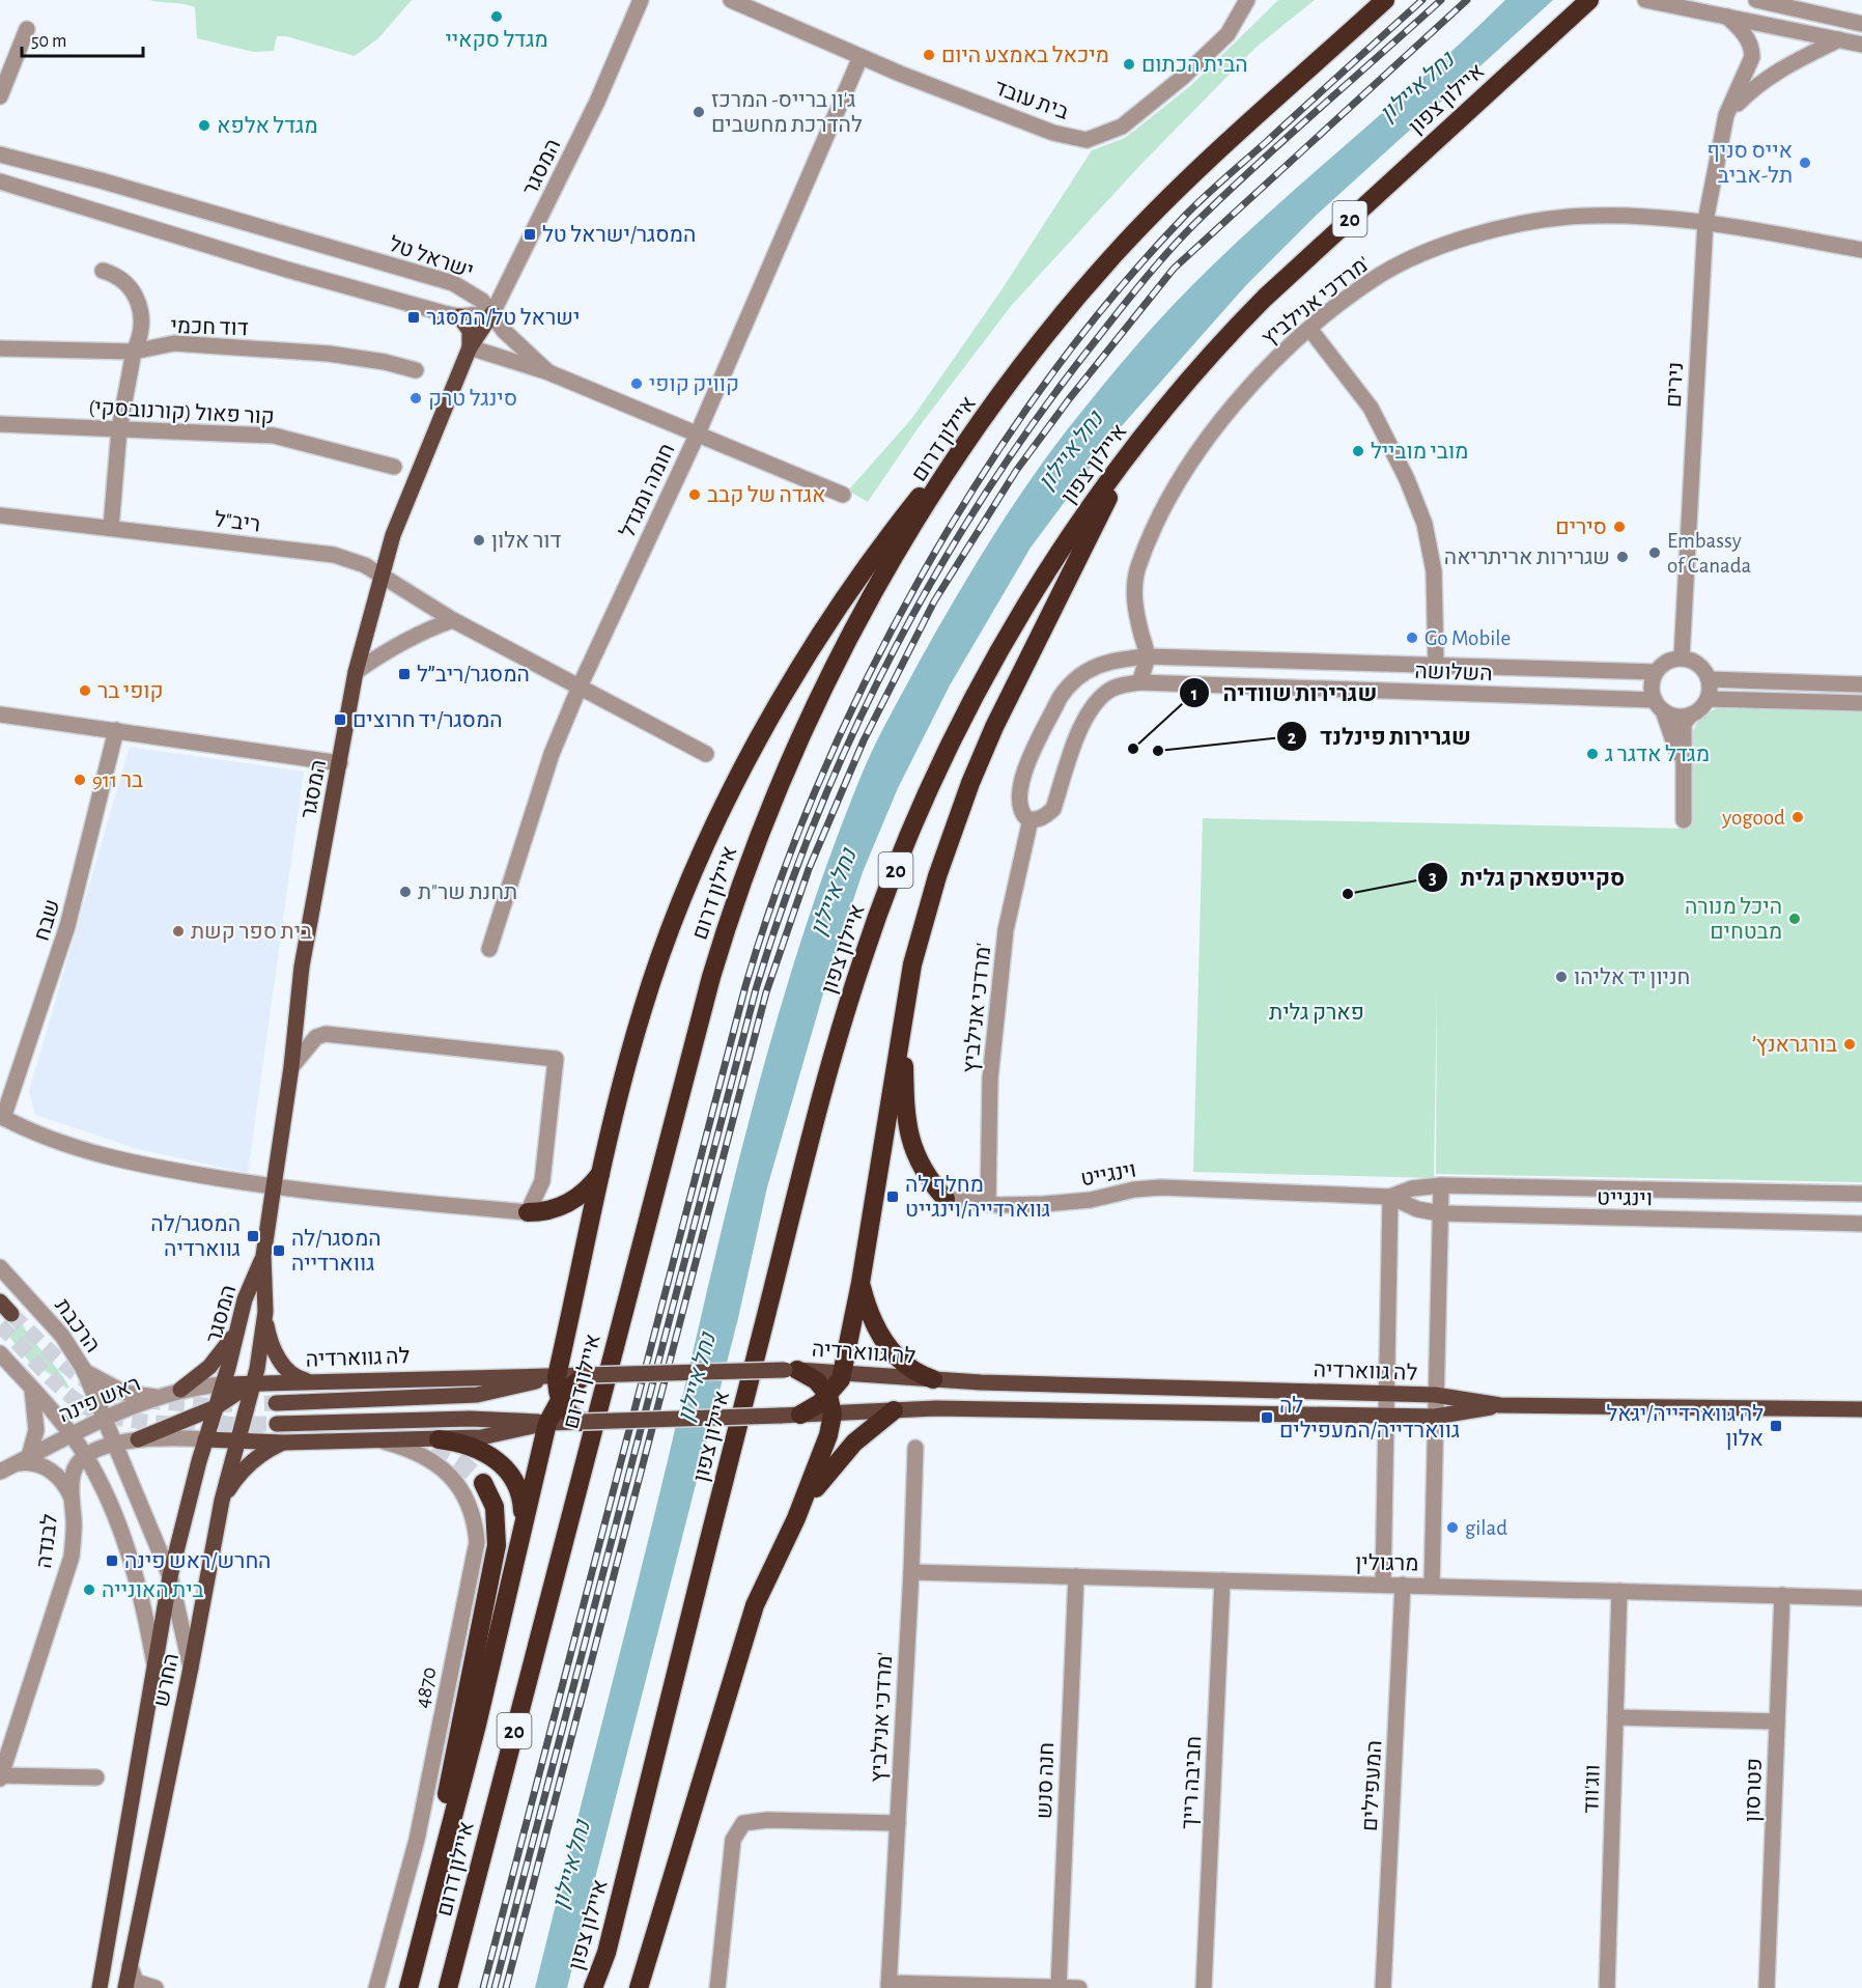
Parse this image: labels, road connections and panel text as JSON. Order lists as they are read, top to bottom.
{
  "streets": {
    "highway": ["איילון צפון", "20", "איילון דרום"],
    "main road": ["המסגר", "לה גווארדיה", "החרש"],
    "street": [
      "בית עובד",
      "ישראל טל",
      "מרדכי אנילביץ'",
      "דוד חכמי",
      "נירים",
      "קור פאול (קורנובסקי)",
      "חומה ומגדל",
      "ריב\"ל",
      "השלושה",
      "שבח",
      "וינגייט",
      "הרכבת",
      "ראש פינה",
      "לבנדה",
      "מרגולין",
      "4870",
      "חנה סנש",
      "חביבה רייך",
      "המעפילים",
      "ווג'ווד",
      "פטרסון"
    ]
  },
  "crossings": [
    ["בית עובד", "חומה ומגדל"],
    ["המסגר", "ישראל טל"],
    ["המסגר", "ריב\"ל"],
    ["המסגר", "לה גווארדיה"],
    ["המסגר", "ראש פינה"],
    ["המסגר", "החרש"],
    ["מרדכי אנילביץ'", "נירים"],
    ["מרדכי אנילביץ'", "השלושה"],
    ["מרדכי אנילביץ'", "וינגייט"],
    ["מרדכי אנילביץ'", "מרגולין"],
    ["נירים", "השלושה"],
    ["חומה ומגדל", "ריב\"ל"],
    ["הרכבת", "ראש פינה"],
    ["הרכבת", "החרש"],
    ["לה גווארדיה", "ראש פינה"],
    ["לה גווארדיה", "החרש"],
    ["לה גווארדיה", "4870"],
    ["ראש פינה", "החרש"],
    ["מרגולין", "חנה סנש"],
    ["מרגולין", "חביבה רייך"],
    ["מרגולין", "המעפילים"],
    ["מרגולין", "ווג'ווד"],
    ["מרגולין", "פטרסון"]
  ],
  "water": ["נחל איילון"],
  "parks": ["פארק גלית"],
  "places": {
    "other": [
      "מגדל סקאיי",
      "מיכאל באמצע היום",
      "הבית הכתום",
      "ג'ון ברייס- המרכז להדרכת מחשבים",
      "מגדל אלפא",
      "אייס סניף תל-אביב",
      "קוויק קופי",
      "סינגל טרק",
      "מובי מובייל",
      "אגדה של קבב",
      "סירים",
      "דור אלון",
      "Embassy of Canada",
      "שגרירות אריתריאה",
      "Go Mobile",
      "קופי בר",
      "שגרירות שוודיה",
      "שגרירות פינלנד",
      "מגדל אדגר ג",
      "בר 911",
      "yogood",
      "תחנת שר\"ת",
      "סקייטפארק גלית",
      "היכל מנורה מבטחים",
      "בית ספר קשת",
      "חניון יד אליהו",
      "בורגראנץ׳",
      "gilad",
      "בית האונייה"
    ],
    "transit": [
      "המסגר/ישראל טל",
      "ישראל טל/המסגר",
      "המסגר/ריב״ל",
      "המסגר/יד חרוצים",
      "מחלף לה גווארדייה/וינגייט",
      "המסגר/לה גווארדיה",
      "המסגר/לה גווארדייה",
      "לה גווארדייה/המעפילים",
      "לה גווארדייה/יגאל אלון",
      "החרש/ראש פינה"
    ]
  },
  "scale_bar": "50 m"
}
